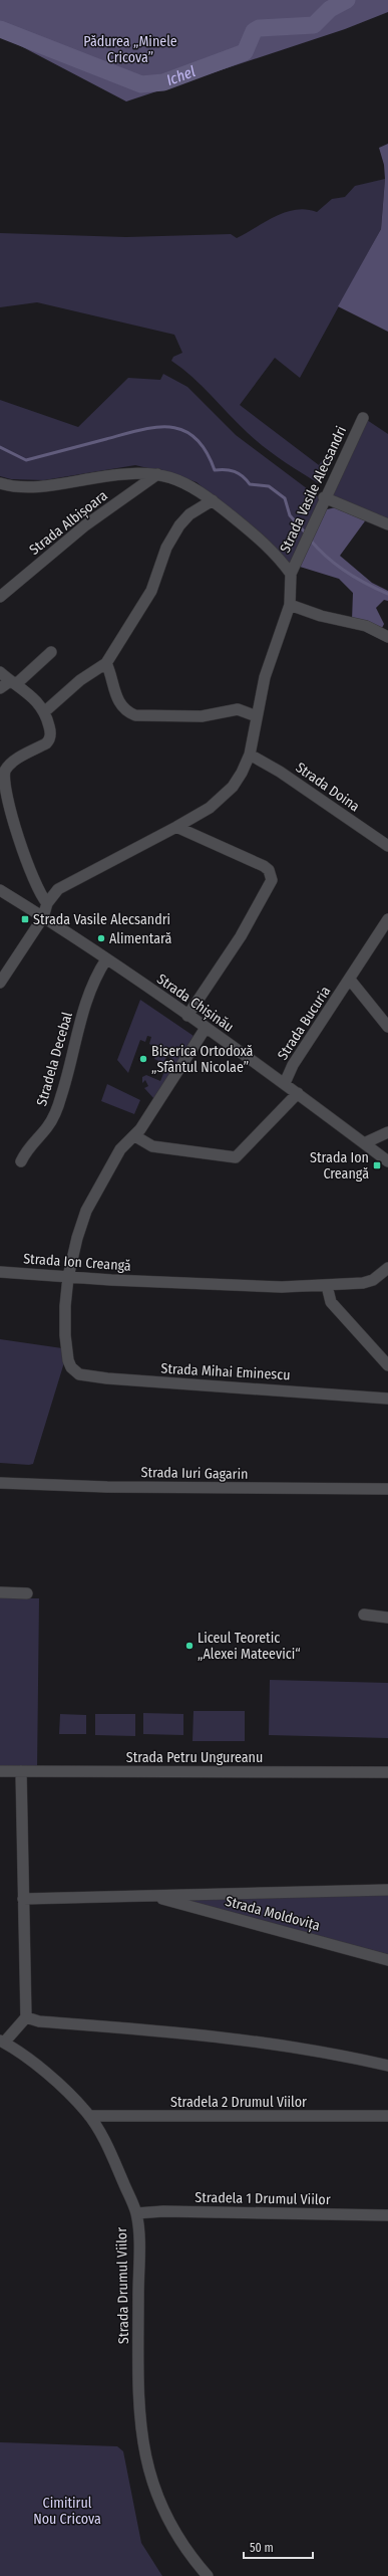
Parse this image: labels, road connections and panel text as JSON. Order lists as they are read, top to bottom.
{
  "streets": {
    "street": [
      "Strada Vasile Alecsandri",
      "Strada Albișoara",
      "Strada Doina",
      "Strada Chișinău",
      "Strada Bucuria",
      "Stradela Decebal",
      "Strada Ion Creangă",
      "Strada Mihai Eminescu",
      "Strada Iuri Gagarin",
      "Strada Petru Ungureanu",
      "Strada Moldovița",
      "Stradela 2 Drumul Viilor",
      "Stradela 1 Drumul Viilor",
      "Strada Drumul Viilor"
    ]
  },
  "crossings": [
    ["Strada Vasile Alecsandri", "Strada Albișoara"],
    ["Strada Vasile Alecsandri", "Strada Doina"],
    ["Strada Vasile Alecsandri", "Strada Chișinău"],
    ["Strada Chișinău", "Strada Bucuria"],
    ["Strada Chișinău", "Stradela Decebal"],
    ["Strada Ion Creangă", "Strada Mihai Eminescu"],
    ["Stradela 2 Drumul Viilor", "Strada Drumul Viilor"],
    ["Stradela 1 Drumul Viilor", "Strada Drumul Viilor"]
  ],
  "water": ["Ichel"],
  "parks": ["Pădurea „Minele Cricova”", "Cimitirul Nou Cricova"],
  "places": {
    "transit": ["Strada Vasile Alecsandri", "Strada Ion Creangă"],
    "other": ["Alimentară", "Biserica Ortodoxă „Sfântul Nicolae”", "Liceul Teoretic „Alexei Mateevici“"]
  },
  "scale_bar": "50 m"
}
